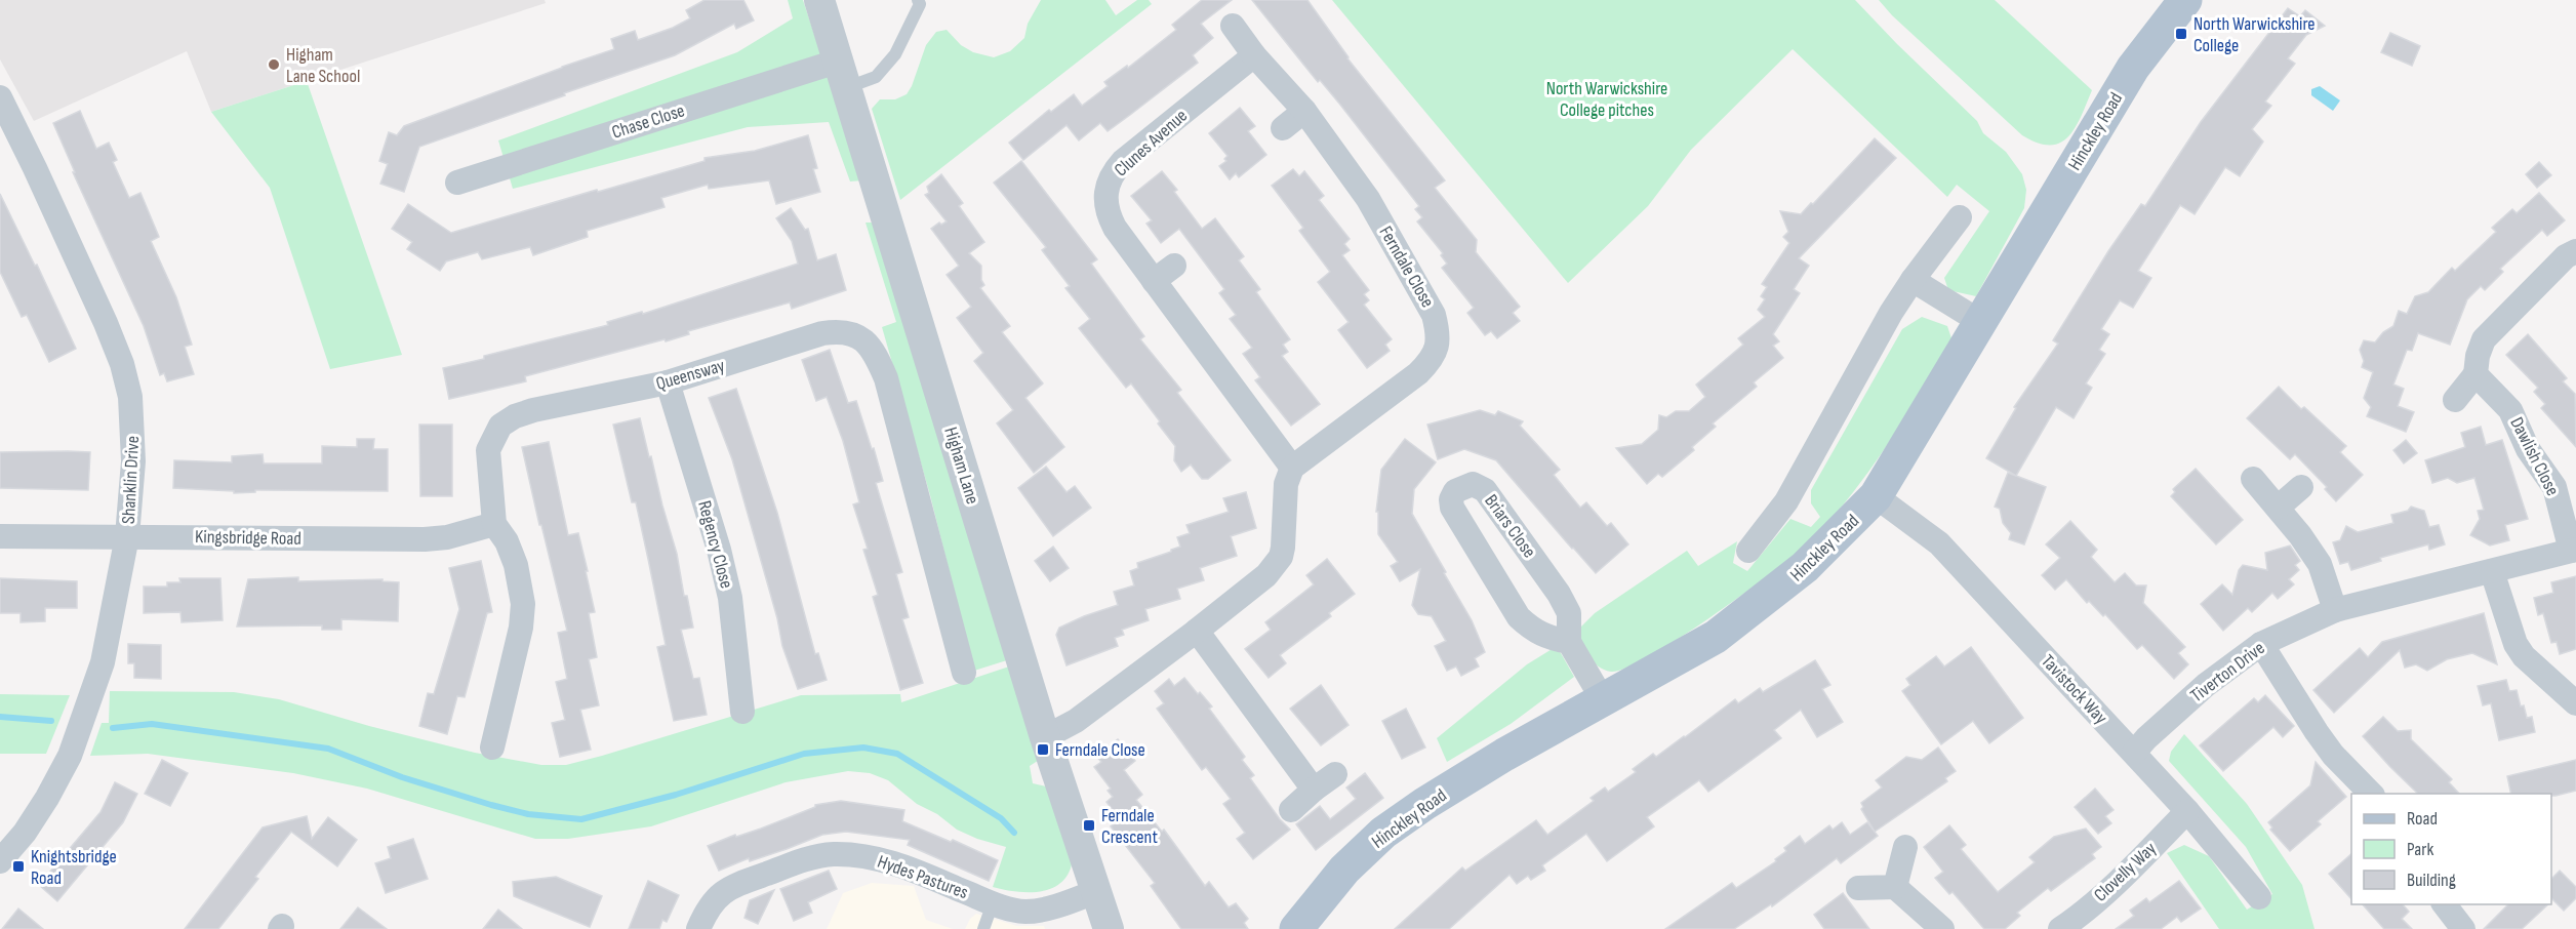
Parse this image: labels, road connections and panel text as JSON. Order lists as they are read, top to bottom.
{
  "streets": {
    "main road": ["Hinckley Road"],
    "street": [
      "Chase Close",
      "Clunes Avenue",
      "Ferndale Close",
      "Queensway",
      "Dawlish Close",
      "Higham Lane",
      "Shanklin Drive",
      "Briars Close",
      "Kingsbridge Road",
      "Regency Close",
      "Tiverton Drive",
      "Tavistock Way",
      "Clovelly Way",
      "Hydes Pastures"
    ]
  },
  "crossings": [
    ["Chase Close", "Higham Lane"],
    ["Hinckley Road", "Briars Close"],
    ["Hinckley Road", "Tavistock Way"],
    ["Clunes Avenue", "Ferndale Close"],
    ["Queensway", "Kingsbridge Road"],
    ["Queensway", "Regency Close"],
    ["Dawlish Close", "Tiverton Drive"],
    ["Higham Lane", "Hydes Pastures"],
    ["Shanklin Drive", "Kingsbridge Road"],
    ["Tiverton Drive", "Tavistock Way"],
    ["Tavistock Way", "Clovelly Way"]
  ],
  "parks": ["North Warwickshire College pitches"],
  "places": {
    "transit": [
      "North Warwickshire College",
      "Ferndale Close",
      "Ferndale Crescent",
      "Knightsbridge Road"
    ],
    "other": ["Higham Lane School"]
  },
  "legend": ["Road", "Park", "Building"]
}
